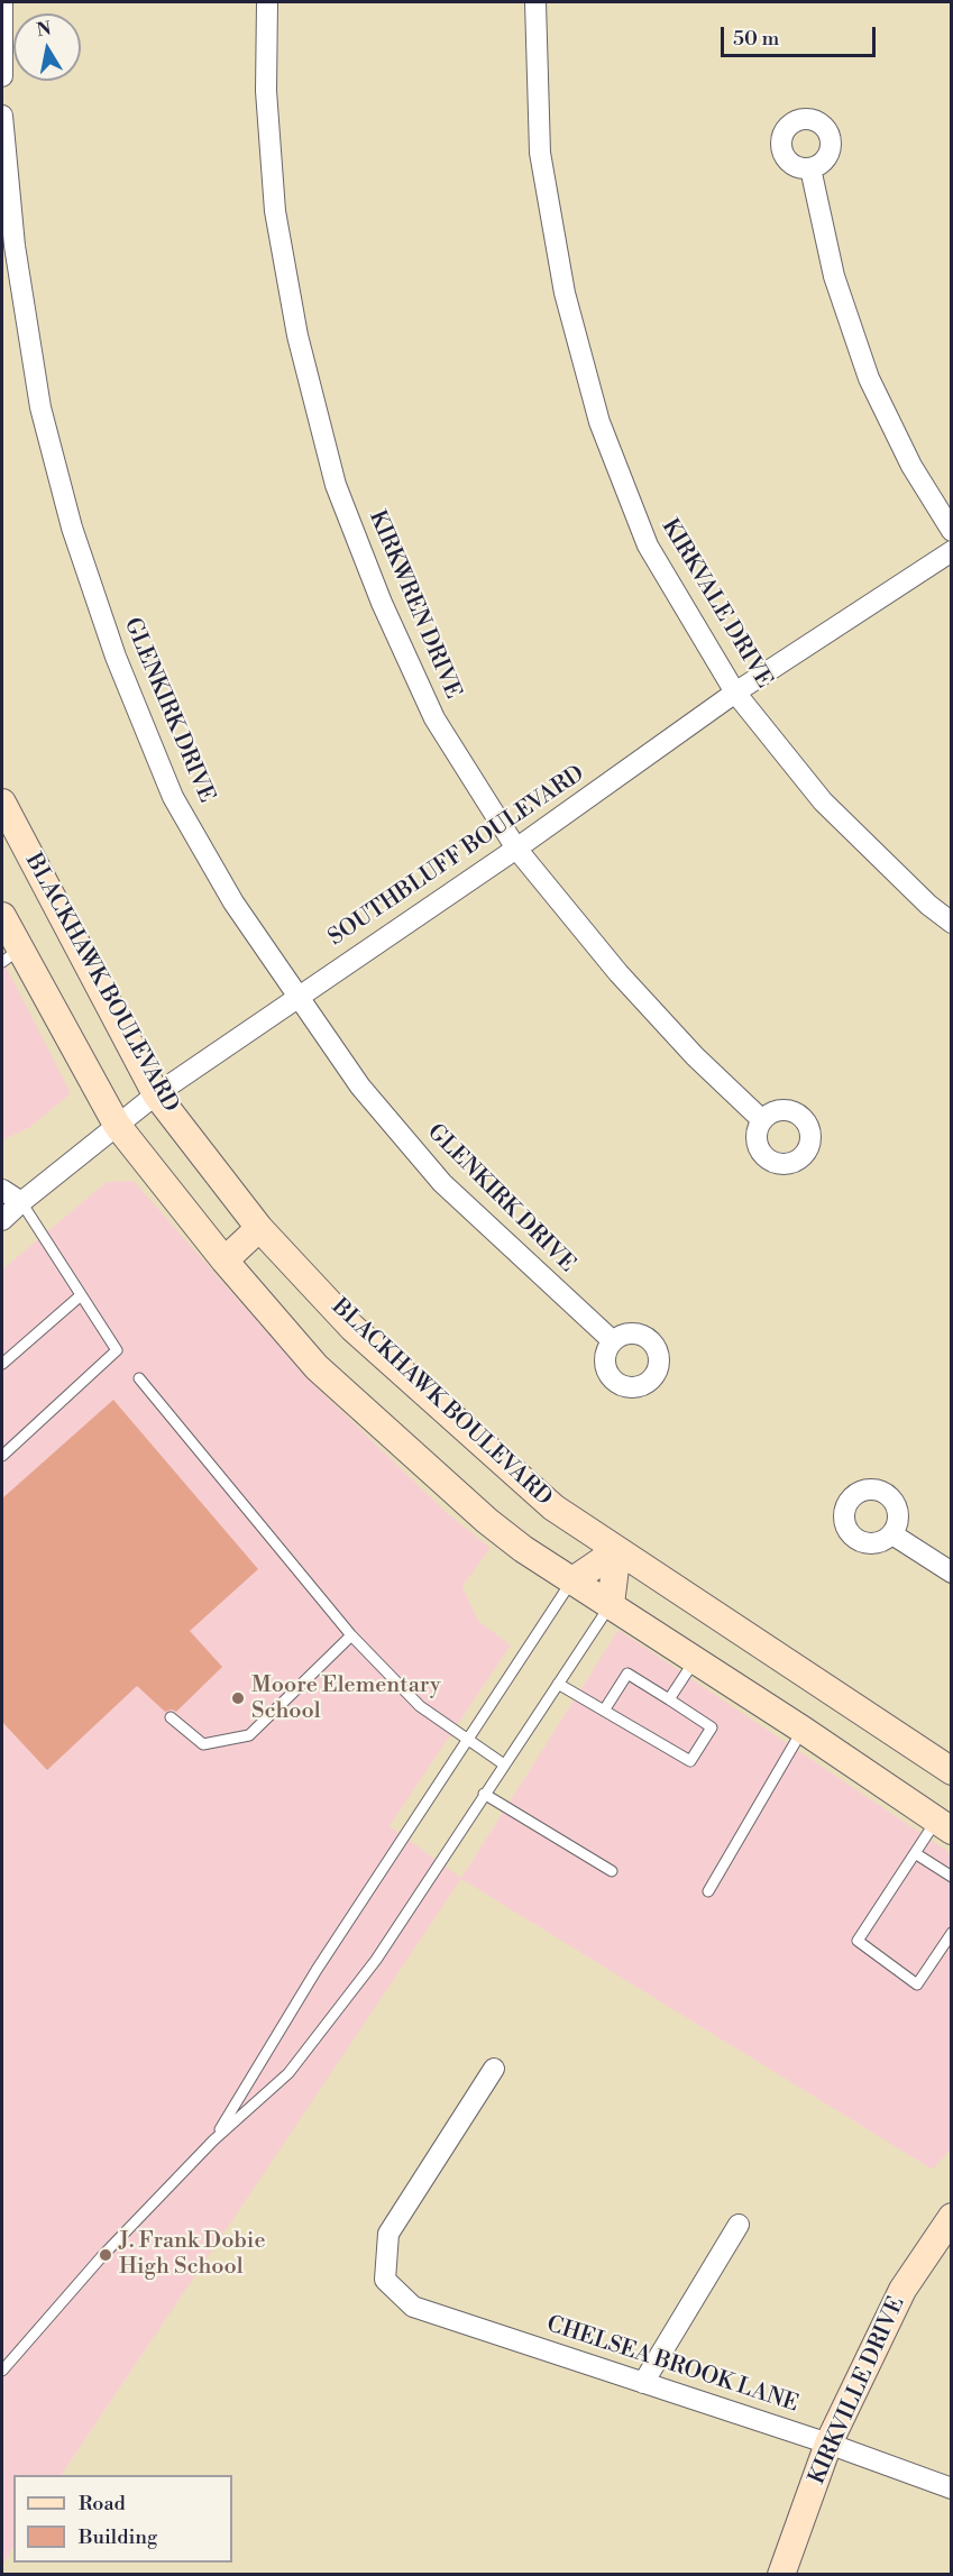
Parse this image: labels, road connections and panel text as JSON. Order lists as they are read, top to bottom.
{
  "streets": {
    "main road": ["BLACKHAWK BOULEVARD", "KIRKVILLE DRIVE"],
    "street": [
      "KIRKVALE DRIVE",
      "KIRKWREN DRIVE",
      "GLENKIRK DRIVE",
      "SOUTHBLUFF BOULEVARD",
      "CHELSEA BROOK LANE"
    ]
  },
  "crossings": [
    ["KIRKVALE DRIVE", "SOUTHBLUFF BOULEVARD"],
    ["KIRKWREN DRIVE", "SOUTHBLUFF BOULEVARD"],
    ["GLENKIRK DRIVE", "SOUTHBLUFF BOULEVARD"],
    ["SOUTHBLUFF BOULEVARD", "BLACKHAWK BOULEVARD"],
    ["CHELSEA BROOK LANE", "KIRKVILLE DRIVE"]
  ],
  "places": ["Moore Elementary School", "J. Frank Dobie High School"],
  "legend": ["Road", "Building"],
  "scale_bar": "50 m",
  "north": "top"
}
